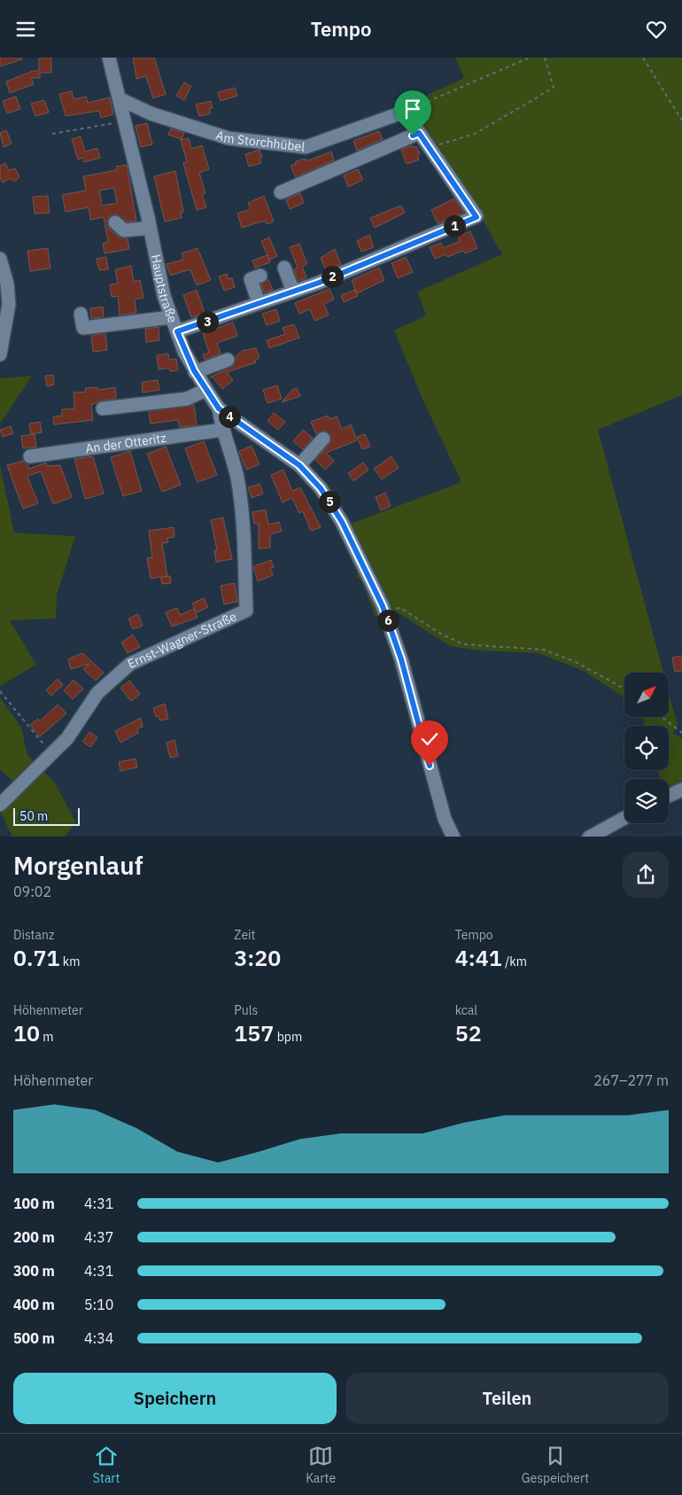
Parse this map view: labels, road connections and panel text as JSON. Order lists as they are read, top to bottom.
{
  "streets": {
    "street": [
      "Am Storchhübel",
      "Hauptstraße",
      "An der Otteritz",
      "Ernst-Wagner-Straße"
    ]
  },
  "crossings": [
    ["Am Storchhübel", "Hauptstraße"],
    ["Hauptstraße", "Ernst-Wagner-Straße"],
    ["An der Otteritz", "Ernst-Wagner-Straße"]
  ],
  "scale_bar": "50 m",
  "north": "top right",
  "page": {
    "header": "Tempo",
    "pins": [
      "1",
      "2",
      "3",
      "4",
      "5",
      "6"
    ],
    "scale": "50 m",
    "heading": ["Morgenlauf", "09:02"],
    "stats": [
      ["Distanz", "0.71 km"],
      ["Zeit", "3:20"],
      ["Tempo", "4:41 /km"],
      ["Höhenmeter", "10 m"],
      ["Puls", "157 bpm"],
      ["kcal", "52"]
    ],
    "chart": ["Höhenmeter", "267–277 m"],
    "list": [
      {
        "name": "100 m",
        "note": "4:31"
      },
      {
        "name": "200 m",
        "note": "4:37"
      },
      {
        "name": "300 m",
        "note": "4:31"
      },
      {
        "name": "400 m",
        "note": "5:10"
      },
      {
        "name": "500 m",
        "note": "4:34"
      }
    ],
    "buttons": ["Speichern", "Teilen"],
    "tabs": ["Start", "Karte", "Gespeichert"]
  }
}
